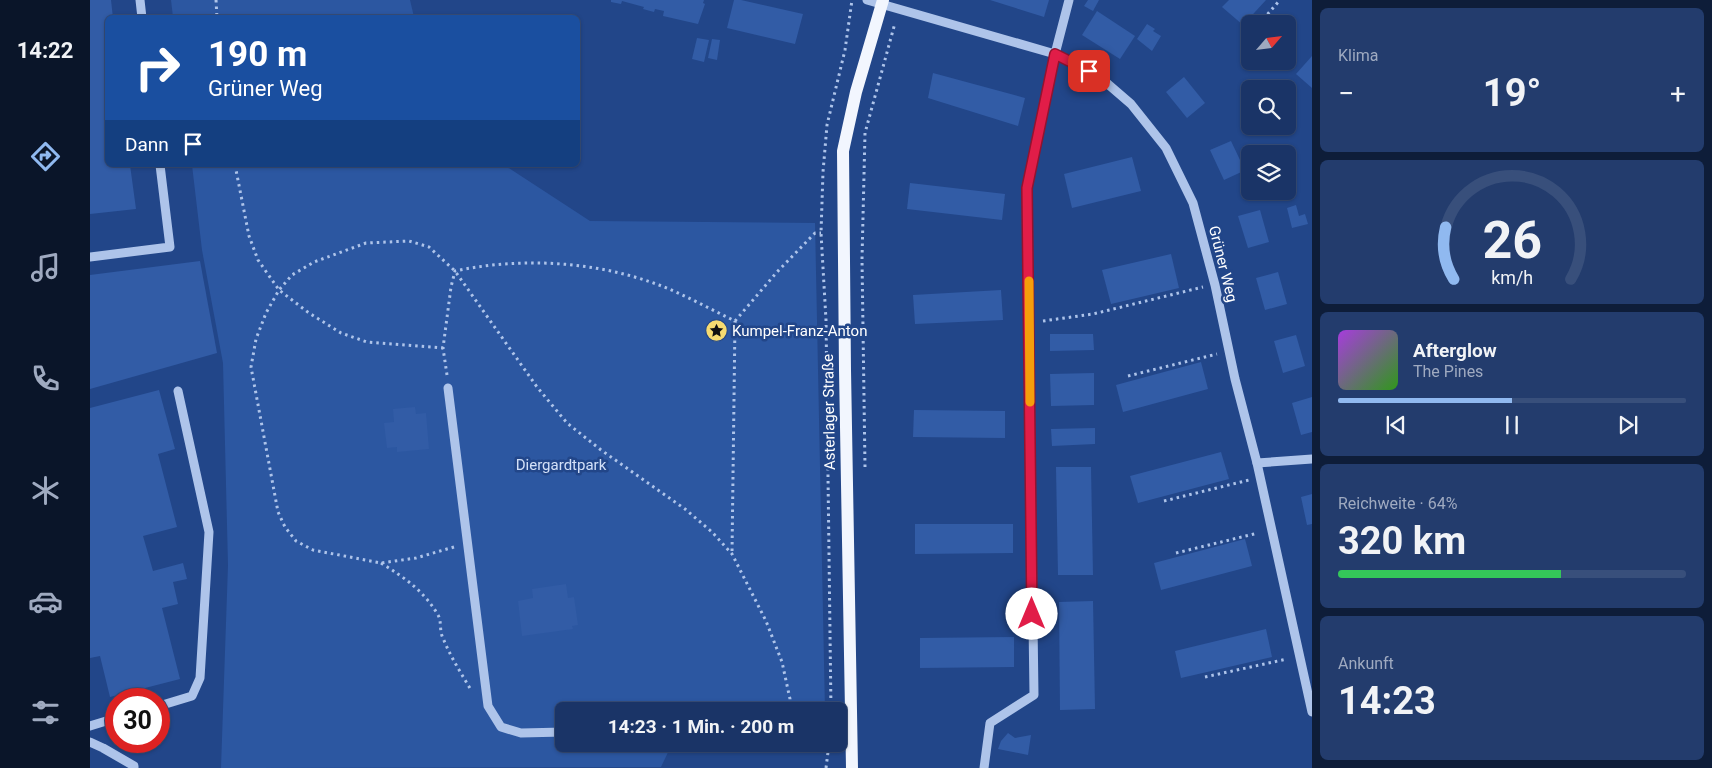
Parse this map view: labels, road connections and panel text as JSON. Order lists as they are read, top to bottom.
{
  "streets": {
    "main road": ["Asterlager Straße"],
    "street": ["Grüner Weg"]
  },
  "crossings": [
    ["Grüner Weg", "Asterlager Straße"]
  ],
  "parks": ["Diergardtpark"],
  "places": {
    "place": ["Kumpel-Franz-Anton"]
  },
  "north": "top right",
  "page": {
    "tabs": "14:22",
    "tile": [
      "Klima",
      ["Reichweite · 64%", "320 km"],
      ["Ankunft", "14:23"]
    ],
    "turn": ["190 m", "Grüner Weg"],
    "heat": ["−", "19°", "+"],
    "then": "Dann",
    "song": ["Afterglow", "The Pines"],
    "limit": "30",
    "trip": "14:23 · 1 Min. · 200 m",
    "gauge": ["26", "km/h"]
  }
}
